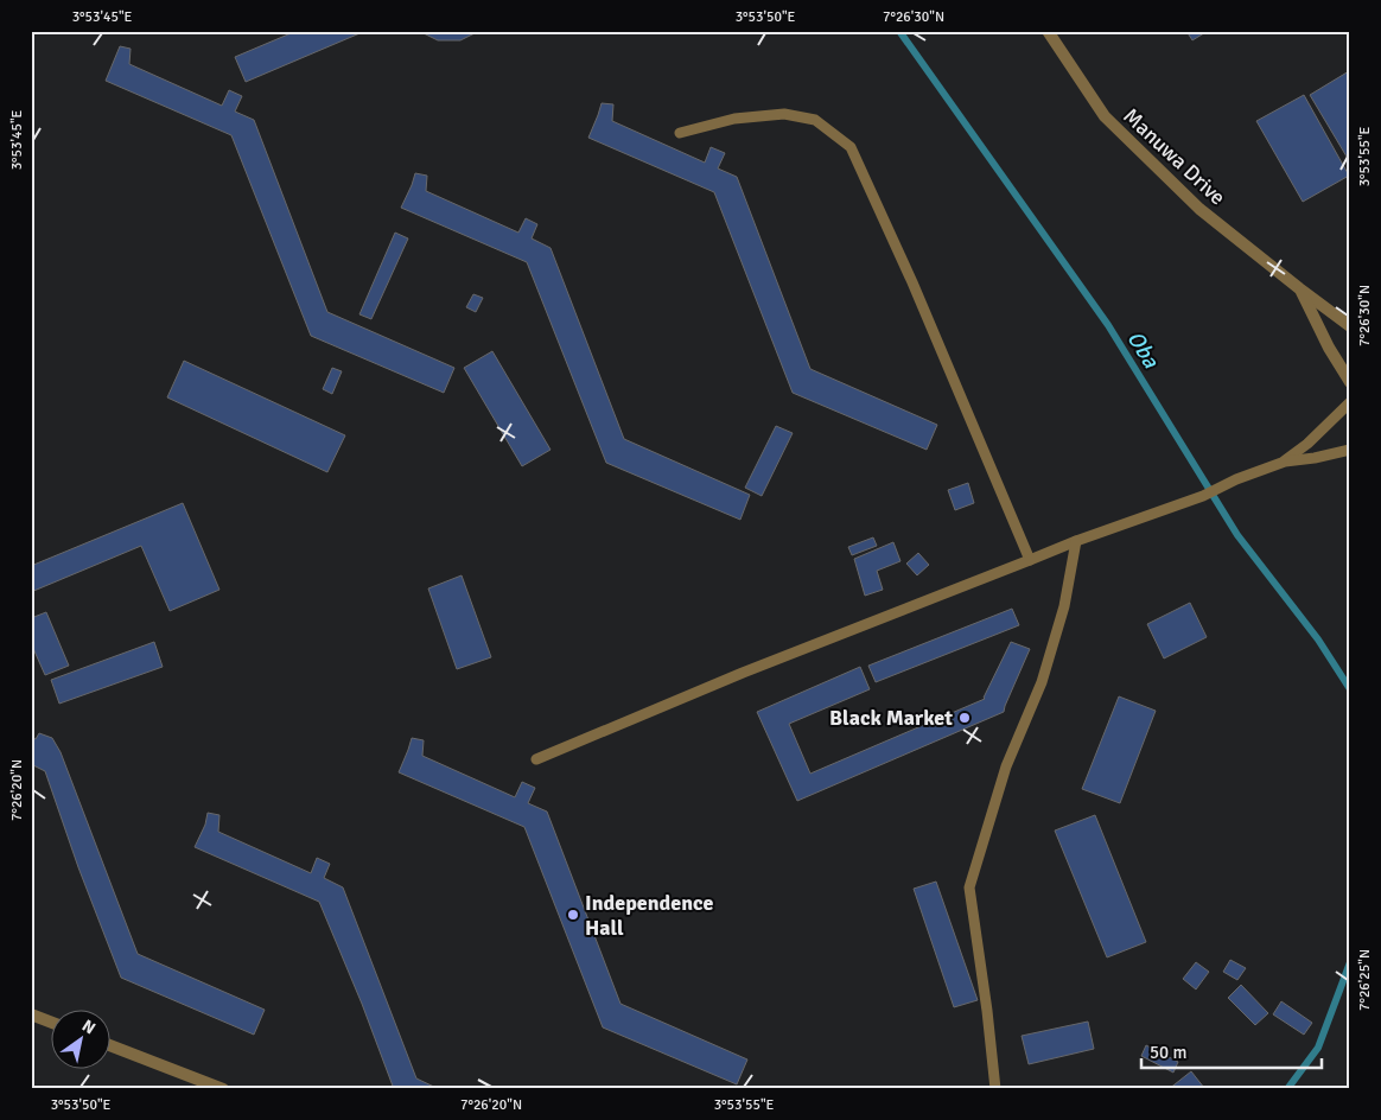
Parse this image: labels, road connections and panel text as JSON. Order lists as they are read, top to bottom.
{
  "streets": {
    "street": ["Manuwa Drive"]
  },
  "water": ["Oba"],
  "places": ["Black Market", "Independence Hall"],
  "scale_bar": "50 m",
  "north": "top right",
  "coordinates": [
    "3°53'45\"E",
    "3°53'50\"E",
    "7°26'30\"N",
    "3°53'55\"E",
    "7°26'20\"N",
    "7°26'25\"N"
  ]
}
